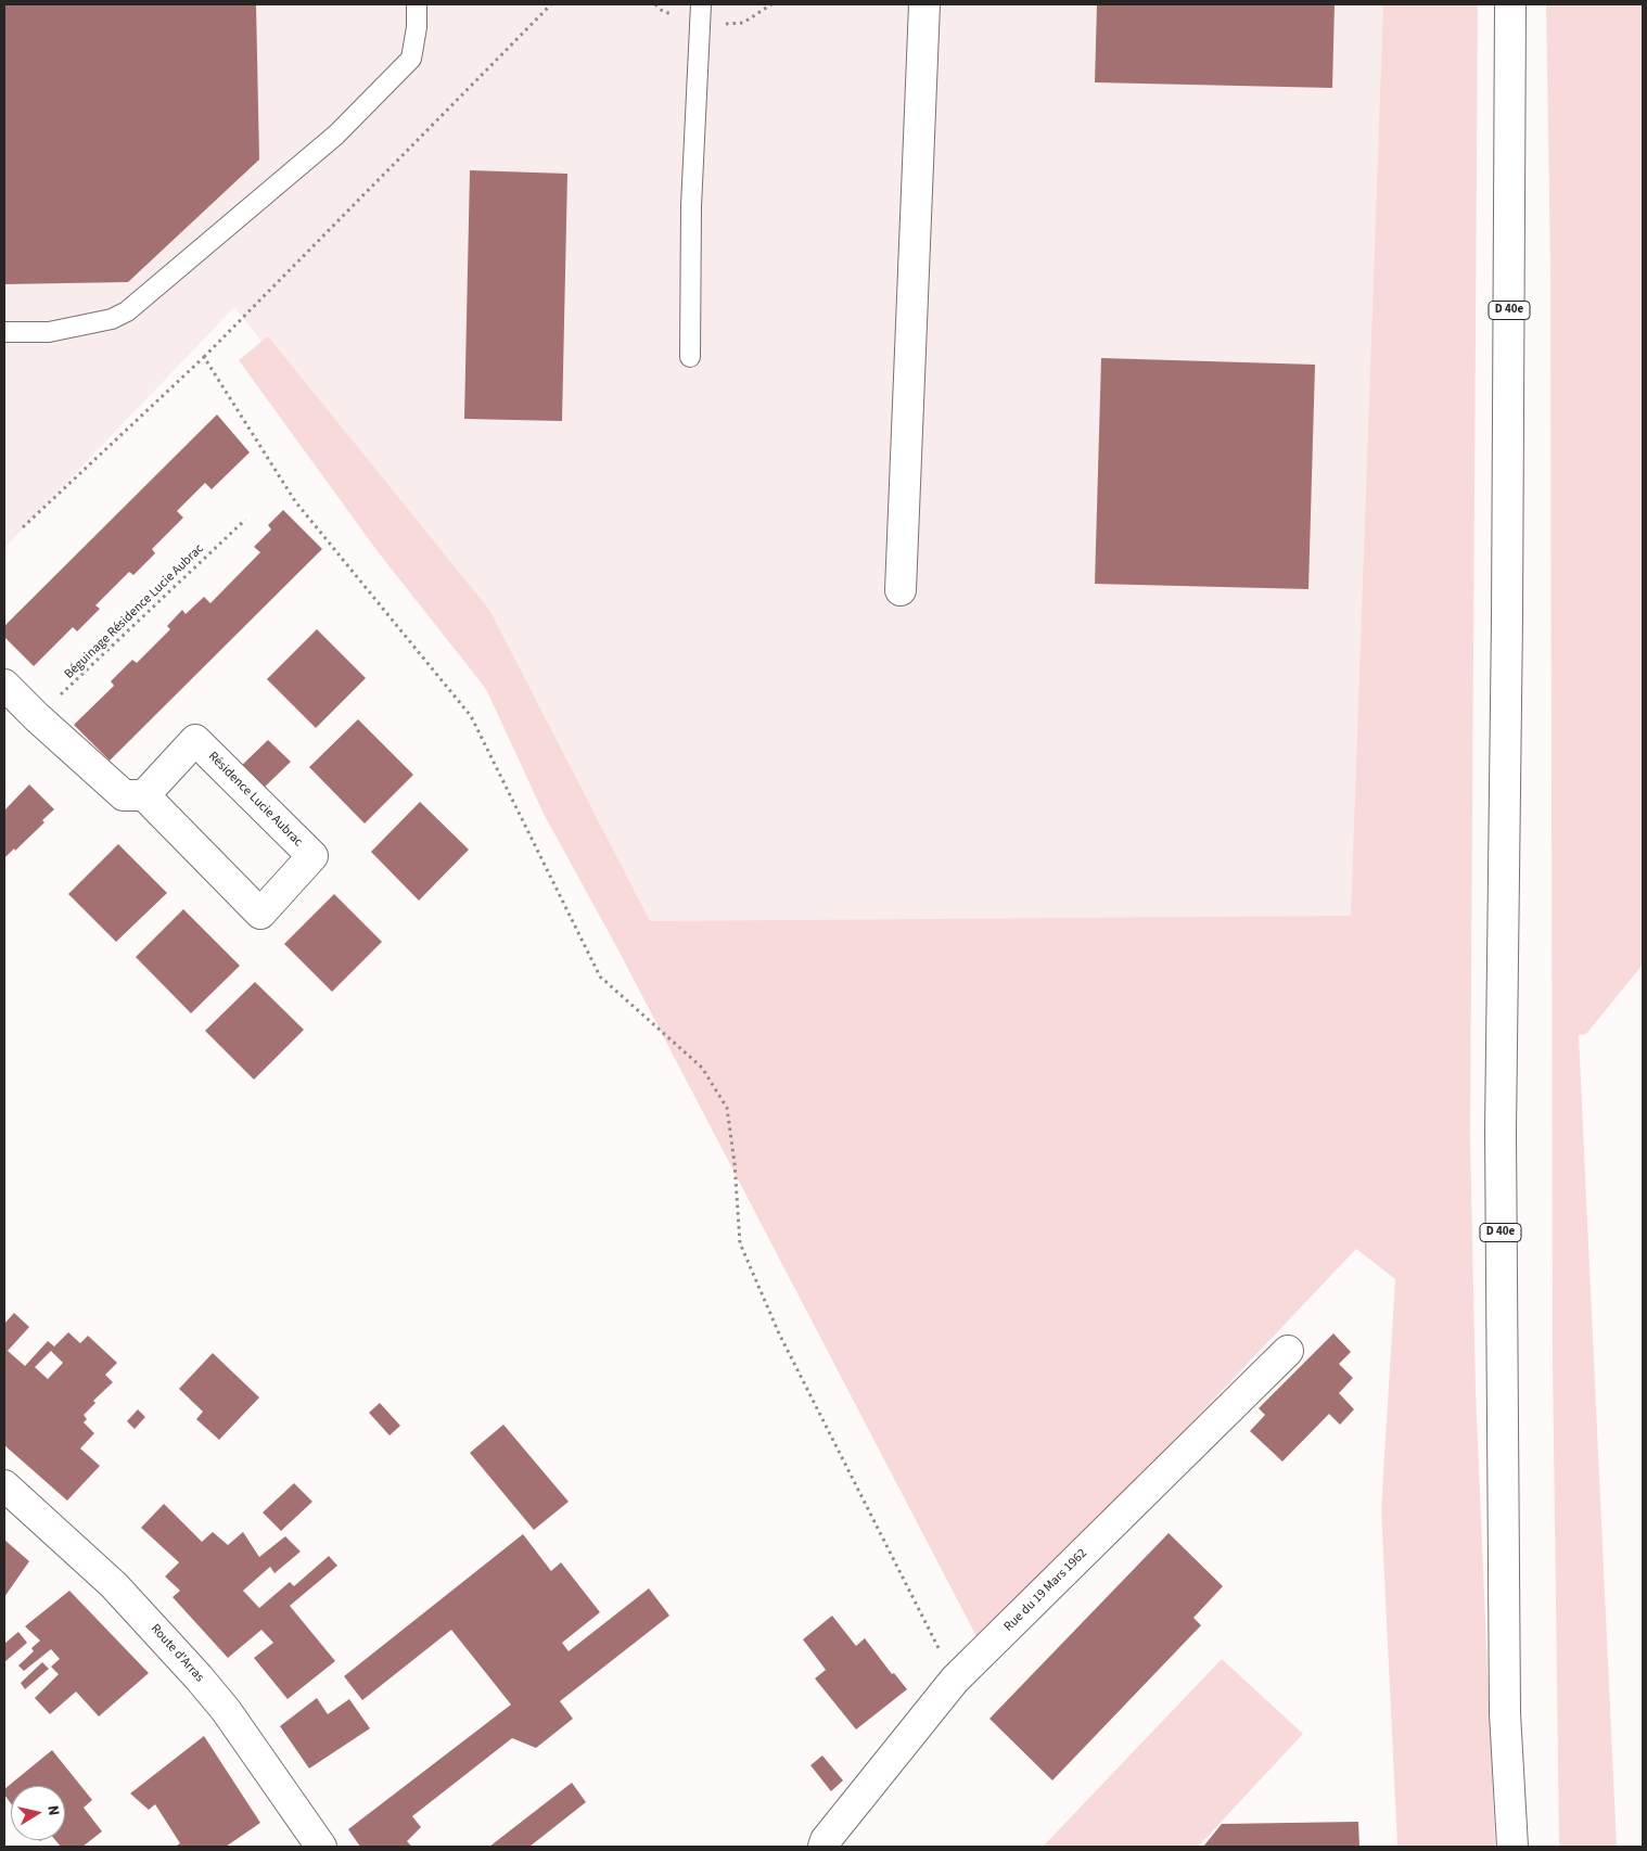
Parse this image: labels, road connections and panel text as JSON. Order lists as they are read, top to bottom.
{
  "streets": {
    "main road": [
      "D 40e",
      "Résidence Lucie Aubrac",
      "Rue du 19 Mars 1962",
      "Route d'Arras"
    ],
    "path": ["Béguinage Résidence Lucie Aubrac"]
  },
  "north": "right"
}
